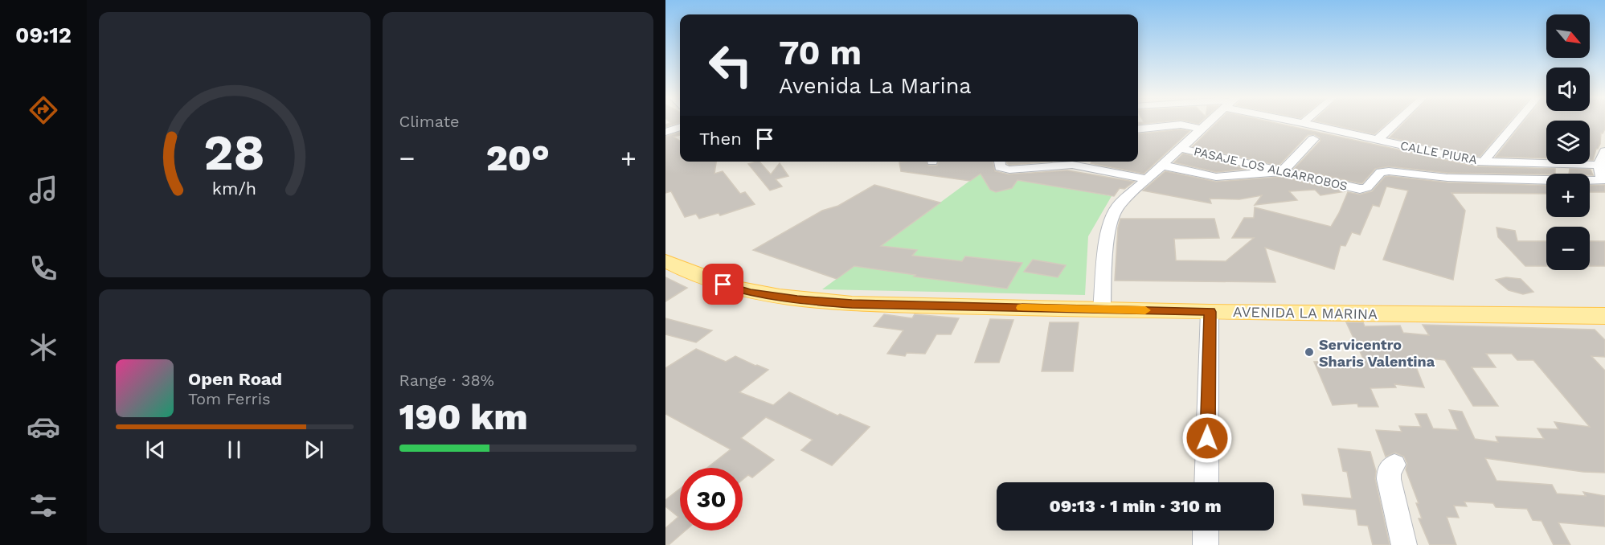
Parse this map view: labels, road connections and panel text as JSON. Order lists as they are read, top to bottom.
{
  "streets": {
    "main road": ["AVENIDA LA MARINA"],
    "street": ["CALLE PIURA", "PASAJE LOS ALGARROBOS"]
  },
  "places": ["Servicentro Sharis Valentina"],
  "north": "bottom right",
  "page": {
    "tabs": "09:12",
    "tile": [
      "Climate",
      ["Range · 38%", "190 km"]
    ],
    "map_buttons": ["+", "−"],
    "turn": ["70 m", "Avenida La Marina"],
    "then": "Then",
    "heat": ["−", "20°", "+"],
    "song": ["Open Road", "Tom Ferris"],
    "limit": "30",
    "trip": "09:13 · 1 min · 310 m",
    "gauge": ["28", "km/h"]
  }
}
